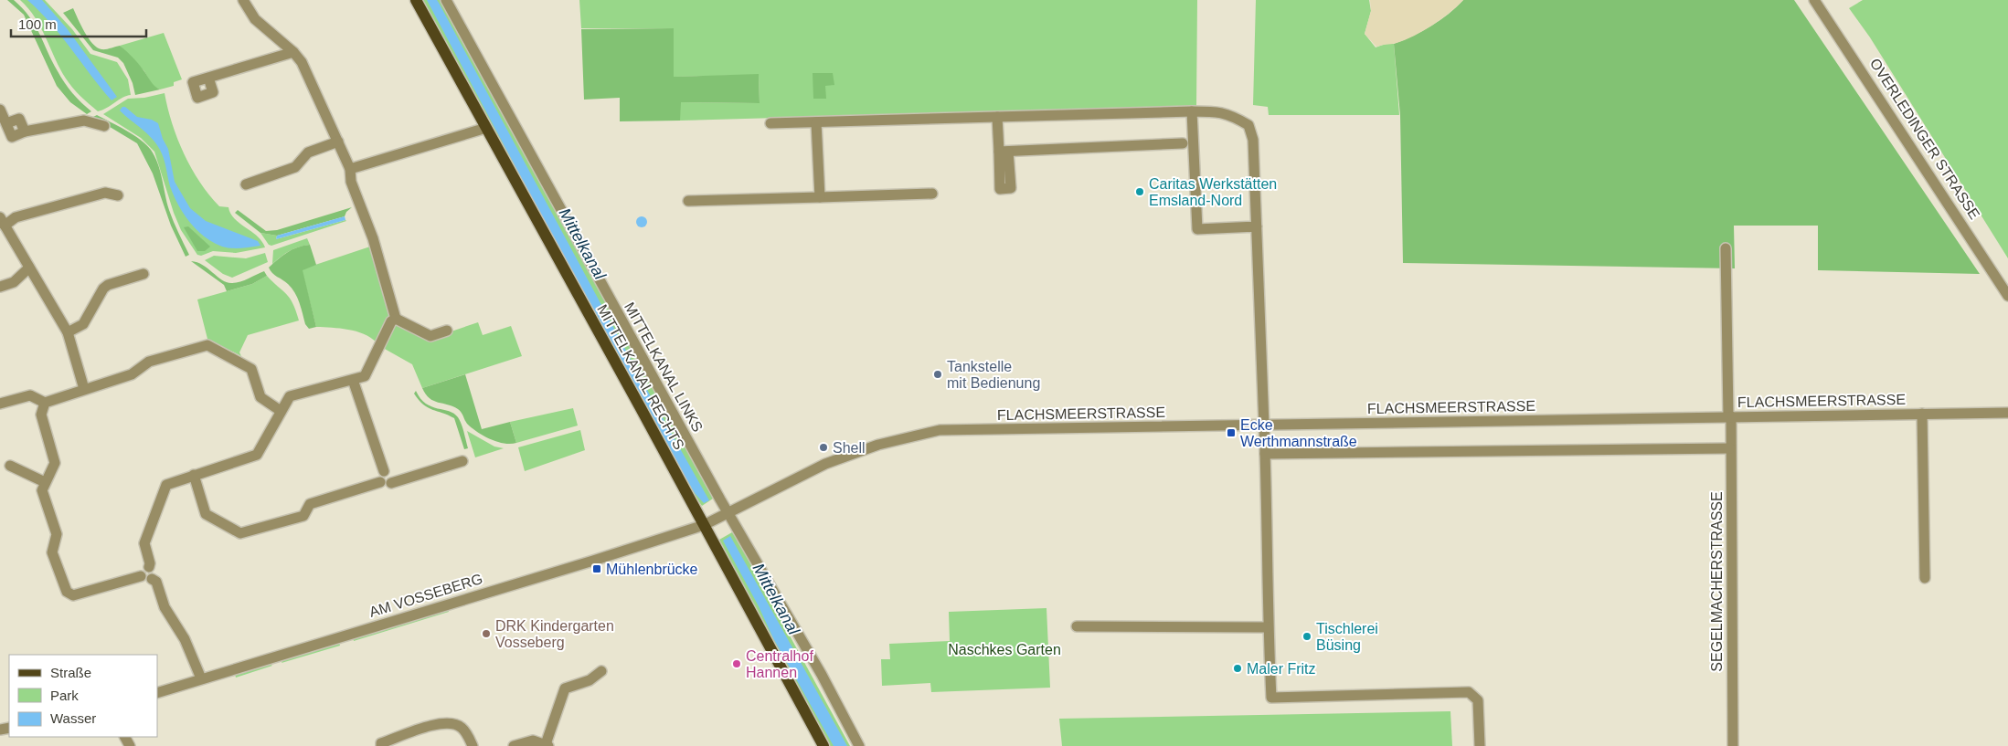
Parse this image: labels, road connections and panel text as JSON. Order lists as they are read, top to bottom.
{
  "streets": {
    "main road": ["MITTELKANAL RECHTS"],
    "street": [
      "OVERLEDINGER STRASSE",
      "MITTELKANAL LINKS",
      "FLACHSMEERSTRASSE",
      "SEGELMACHERSTRASSE",
      "AM VOSSEBERG"
    ]
  },
  "crossings": [
    ["MITTELKANAL LINKS", "MITTELKANAL RECHTS"],
    ["MITTELKANAL LINKS", "FLACHSMEERSTRASSE"],
    ["MITTELKANAL LINKS", "AM VOSSEBERG"],
    ["MITTELKANAL RECHTS", "FLACHSMEERSTRASSE"],
    ["MITTELKANAL RECHTS", "AM VOSSEBERG"],
    ["FLACHSMEERSTRASSE", "SEGELMACHERSTRASSE"],
    ["FLACHSMEERSTRASSE", "AM VOSSEBERG"]
  ],
  "water": ["Mittelkanal"],
  "parks": ["Naschkes Garten"],
  "places": {
    "other": [
      "Caritas Werkstätten Emsland-Nord",
      "Tankstelle mit Bedienung",
      "Shell",
      "DRK Kindergarten Vosseberg",
      "Tischlerei Büsing",
      "Centralhof Hannen",
      "Maler Fritz"
    ],
    "transit": ["Ecke Werthmannstraße", "Mühlenbrücke"]
  },
  "legend": ["Straße", "Park", "Wasser"],
  "scale_bar": "100 m"
}
